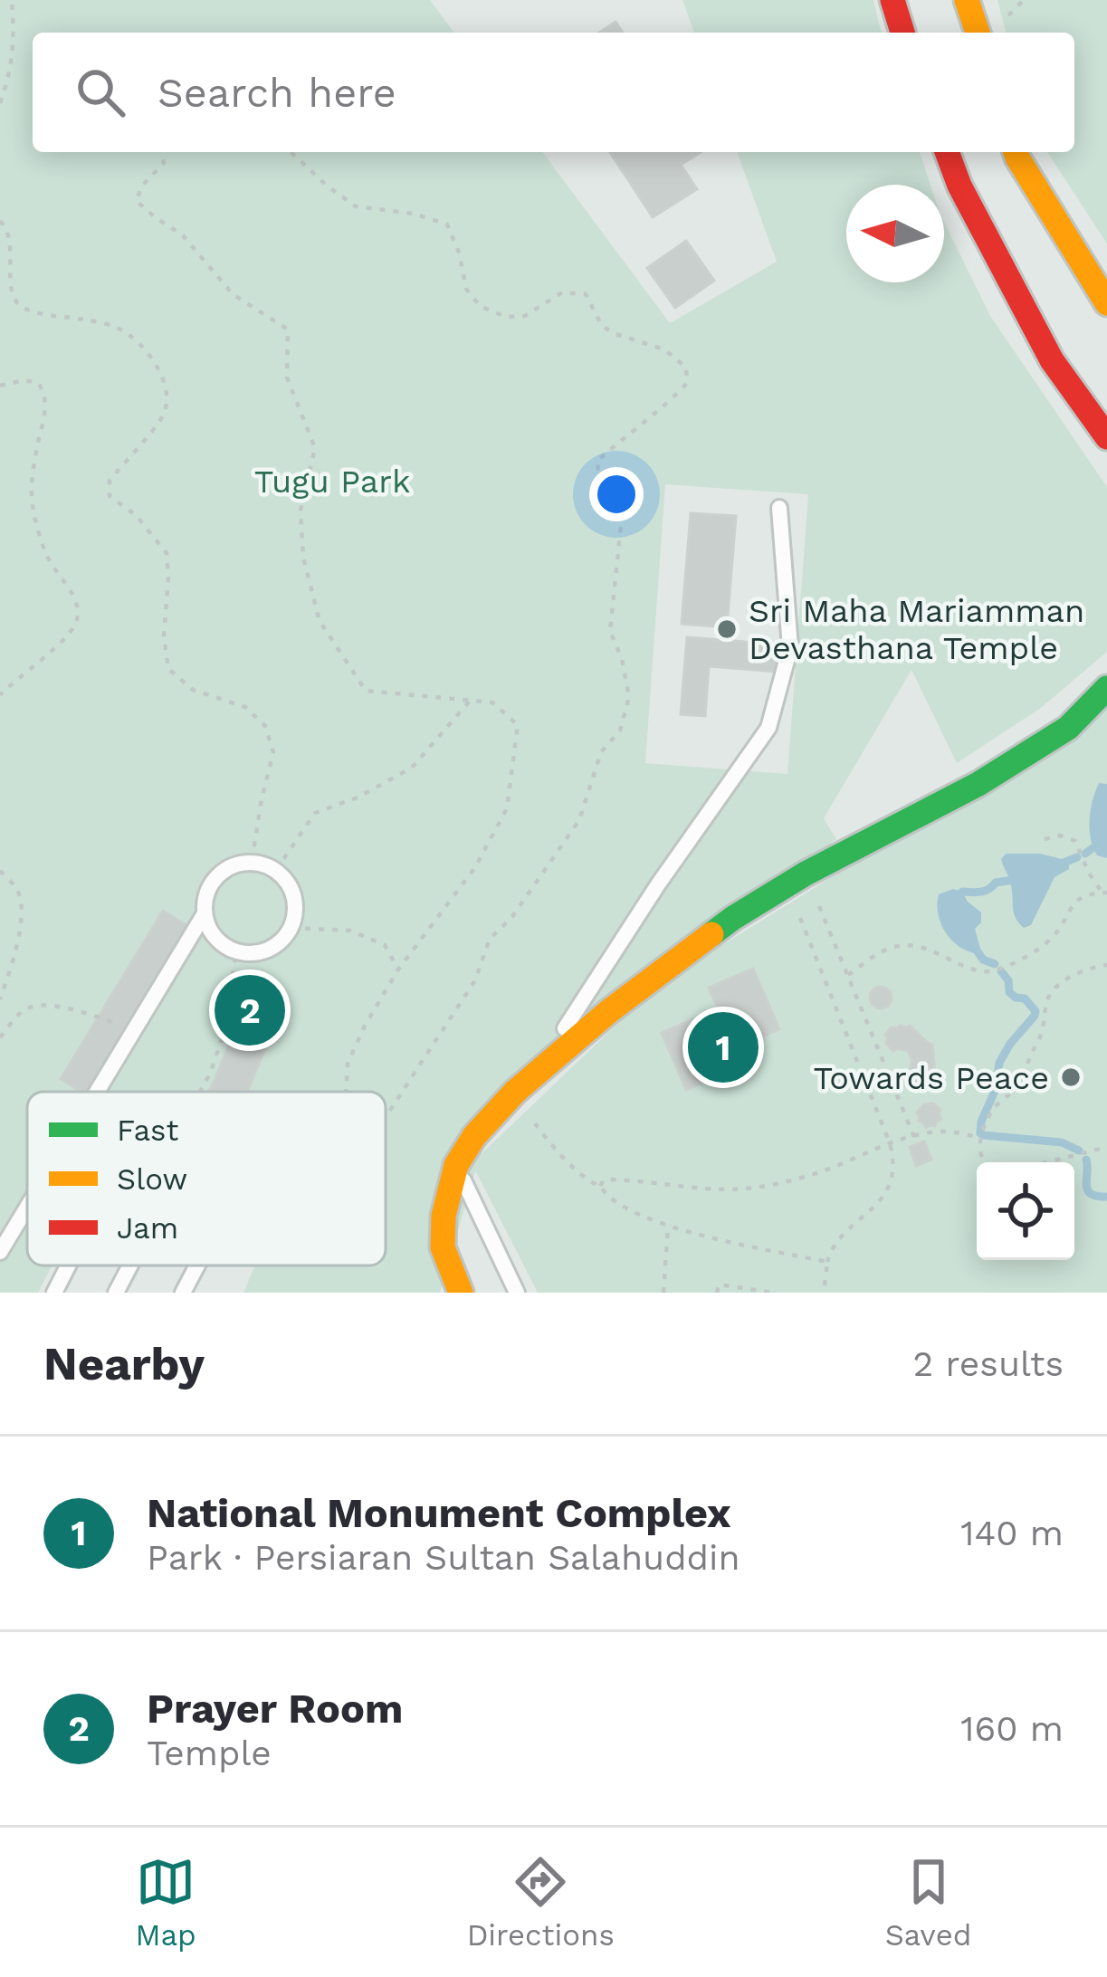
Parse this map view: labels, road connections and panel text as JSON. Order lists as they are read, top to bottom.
{
  "parks": ["Tugu Park"],
  "places": ["Sri Maha Mariamman Devasthana Temple", "Towards Peace"],
  "legend": ["Fast", "Slow", "Jam"],
  "north": "left",
  "page": {
    "search": "Search here",
    "pins": ["2", "1"],
    "heading": ["Nearby", "2 results"],
    "list": [
      {
        "mark": "1",
        "name": "National Monument Complex",
        "note": "Park · Persiaran Sultan Salahuddin",
        "value": "140 m"
      },
      {
        "mark": "2",
        "name": "Prayer Room",
        "note": "Temple",
        "value": "160 m"
      }
    ],
    "nav": ["Map", "Directions", "Saved"]
  }
}
